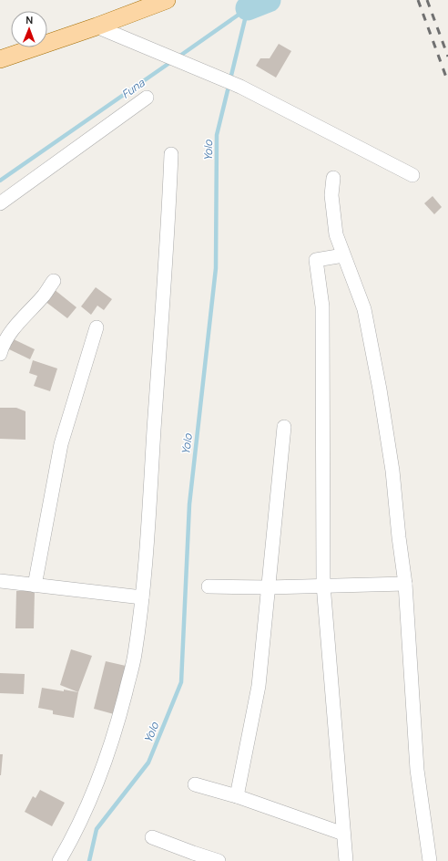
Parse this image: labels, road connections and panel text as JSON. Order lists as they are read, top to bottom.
{
  "water": ["Funa", "Yolo"],
  "north": "top"
}
